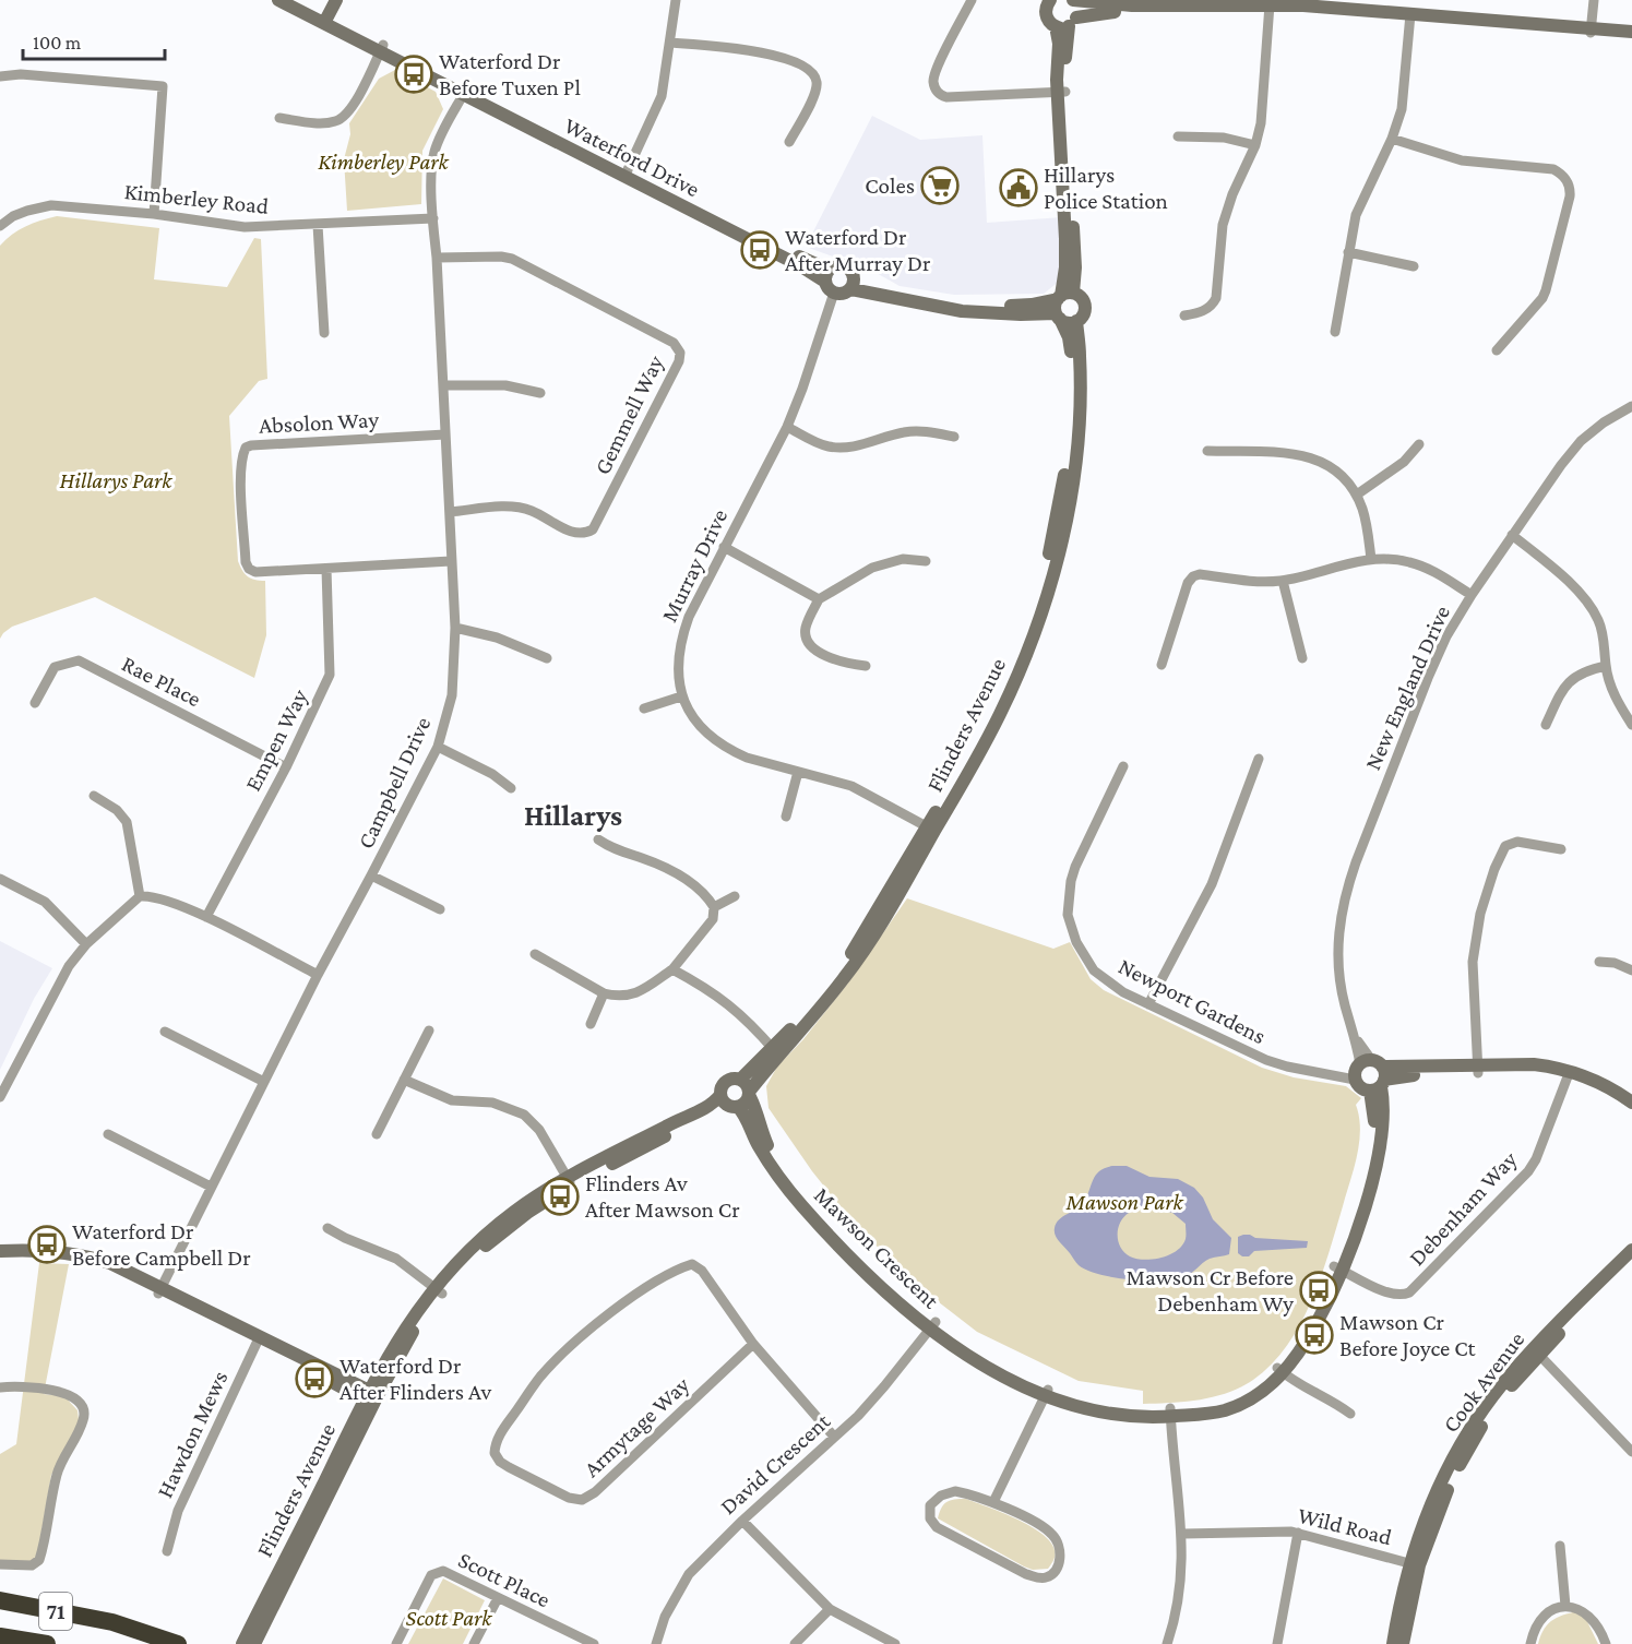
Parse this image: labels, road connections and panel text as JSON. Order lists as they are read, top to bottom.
{
  "streets": {
    "highway": ["71"],
    "street": [
      "Waterford Drive",
      "Kimberley Road",
      "Gemmell Way",
      "Absolon Way",
      "Murray Drive",
      "Rae Place",
      "New England Drive",
      "Flinders Avenue",
      "Empen Way",
      "Campbell Drive",
      "Newport Gardens",
      "Debenham Way",
      "Mawson Crescent",
      "Cook Avenue",
      "Armytage Way",
      "Hawdon Mews",
      "David Crescent",
      "Wild Road",
      "Scott Place"
    ]
  },
  "crossings": [
    ["Waterford Drive", "Murray Drive"],
    ["Waterford Drive", "Campbell Drive"],
    ["Kimberley Road", "Campbell Drive"],
    ["Gemmell Way", "Campbell Drive"],
    ["Absolon Way", "Empen Way"],
    ["Absolon Way", "Campbell Drive"],
    ["Murray Drive", "Flinders Avenue"],
    ["Rae Place", "Empen Way"],
    ["New England Drive", "Newport Gardens"],
    ["New England Drive", "Mawson Crescent"],
    ["Flinders Avenue", "Mawson Crescent"],
    ["Newport Gardens", "Mawson Crescent"],
    ["Debenham Way", "Mawson Crescent"],
    ["Mawson Crescent", "David Crescent"],
    ["Cook Avenue", "Wild Road"],
    ["Armytage Way", "David Crescent"]
  ],
  "districts": ["Hillarys"],
  "parks": [
    "Kimberley Park",
    "Hillarys Park",
    "Mawson Park",
    "Scott Park"
  ],
  "places": {
    "bus stop": [
      "Waterford Dr Before Tuxen Pl",
      "Waterford Dr After Murray Dr",
      "Flinders Av After Mawson Cr",
      "Waterford Dr Before Campbell Dr",
      "Mawson Cr Before Debenham Wy",
      "Mawson Cr Before Joyce Ct",
      "Waterford Dr After Flinders Av"
    ],
    "supermarket": ["Coles"],
    "public building": ["Hillarys Police Station"]
  },
  "scale_bar": "100 m"
}
